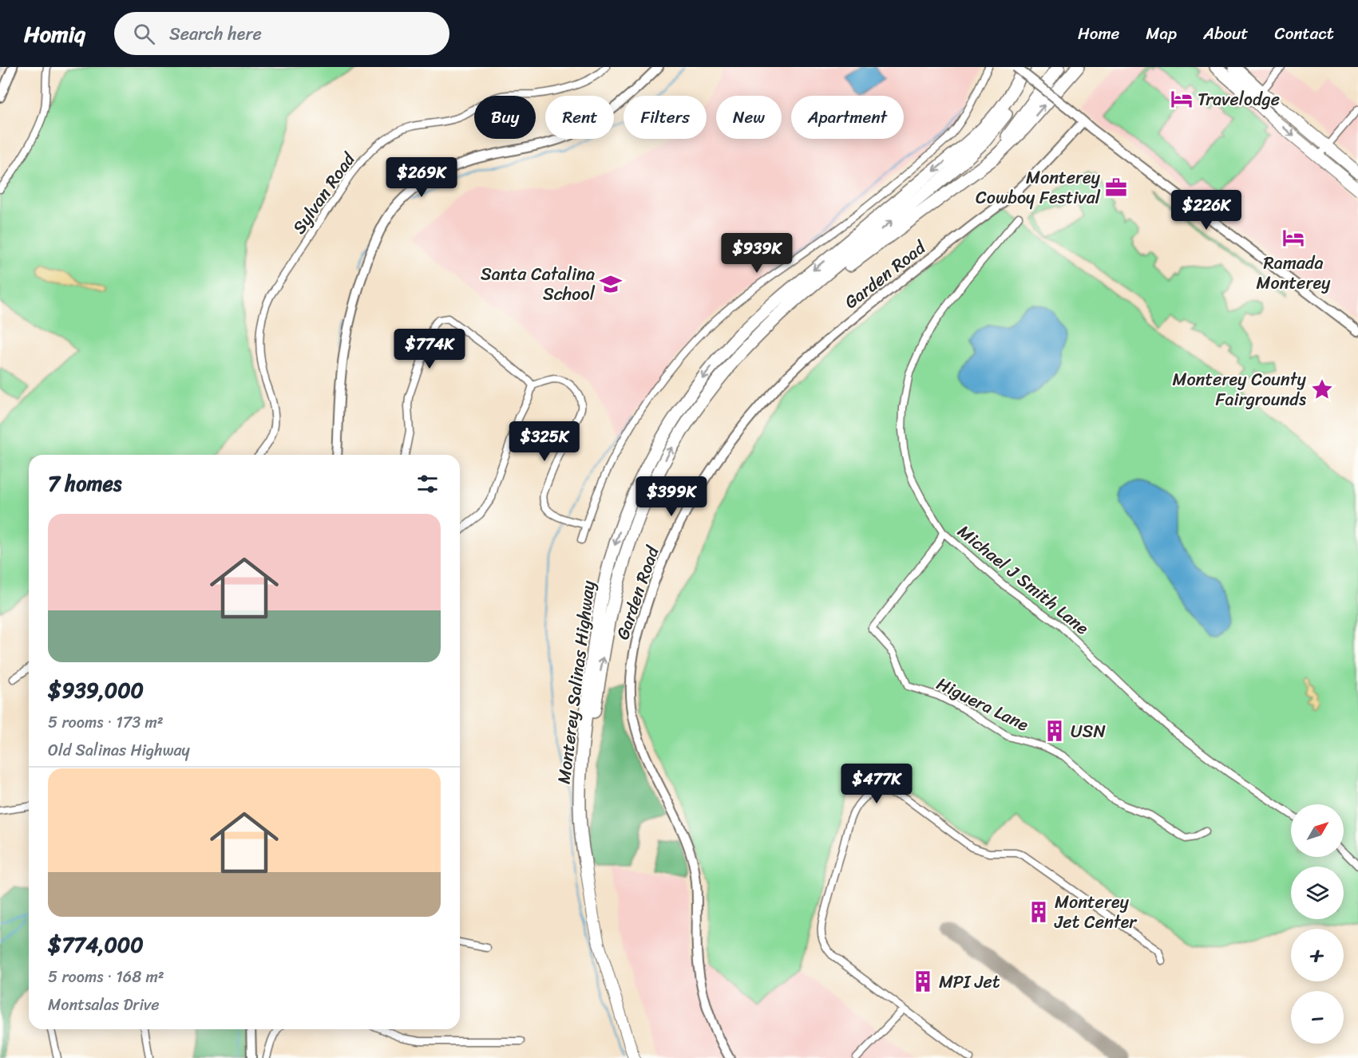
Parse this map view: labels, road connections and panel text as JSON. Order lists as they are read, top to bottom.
{
  "streets": {
    "highway": ["Monterey Salinas Highway"],
    "street": [
      "Sylvan Road",
      "Garden Road",
      "Michael J Smith Lane",
      "Higuera Lane"
    ]
  },
  "crossings": [
    ["Michael J Smith Lane", "Higuera Lane"]
  ],
  "places": {
    "hotel": ["Travelodge", "Ramada Monterey"],
    "office": ["Monterey Cowboy Festival"],
    "school or university": ["Santa Catalina School"],
    "place": ["Monterey County Fairgrounds"],
    "building": ["USN", "Monterey Jet Center", "MPI Jet"]
  },
  "north": "top right",
  "page": {
    "header": "Homiq",
    "search": "Search here",
    "nav": [
      "Home",
      "Map",
      "About",
      "Contact"
    ],
    "chip": [
      "Buy",
      "Rent",
      "Filters",
      "New",
      "Apartment"
    ],
    "price": [
      "$269K",
      "$226K",
      "$939K",
      "$774K",
      "$325K",
      "$399K",
      "$477K"
    ],
    "heading": "7 homes",
    "list": [
      {
        "name": "$939,000",
        "note": "5 rooms · 173 m² · Old Salinas Highway"
      },
      {
        "name": "$774,000",
        "note": "5 rooms · 168 m² · Montsalas Drive"
      }
    ],
    "map_buttons": ["+", "−"]
  }
}
